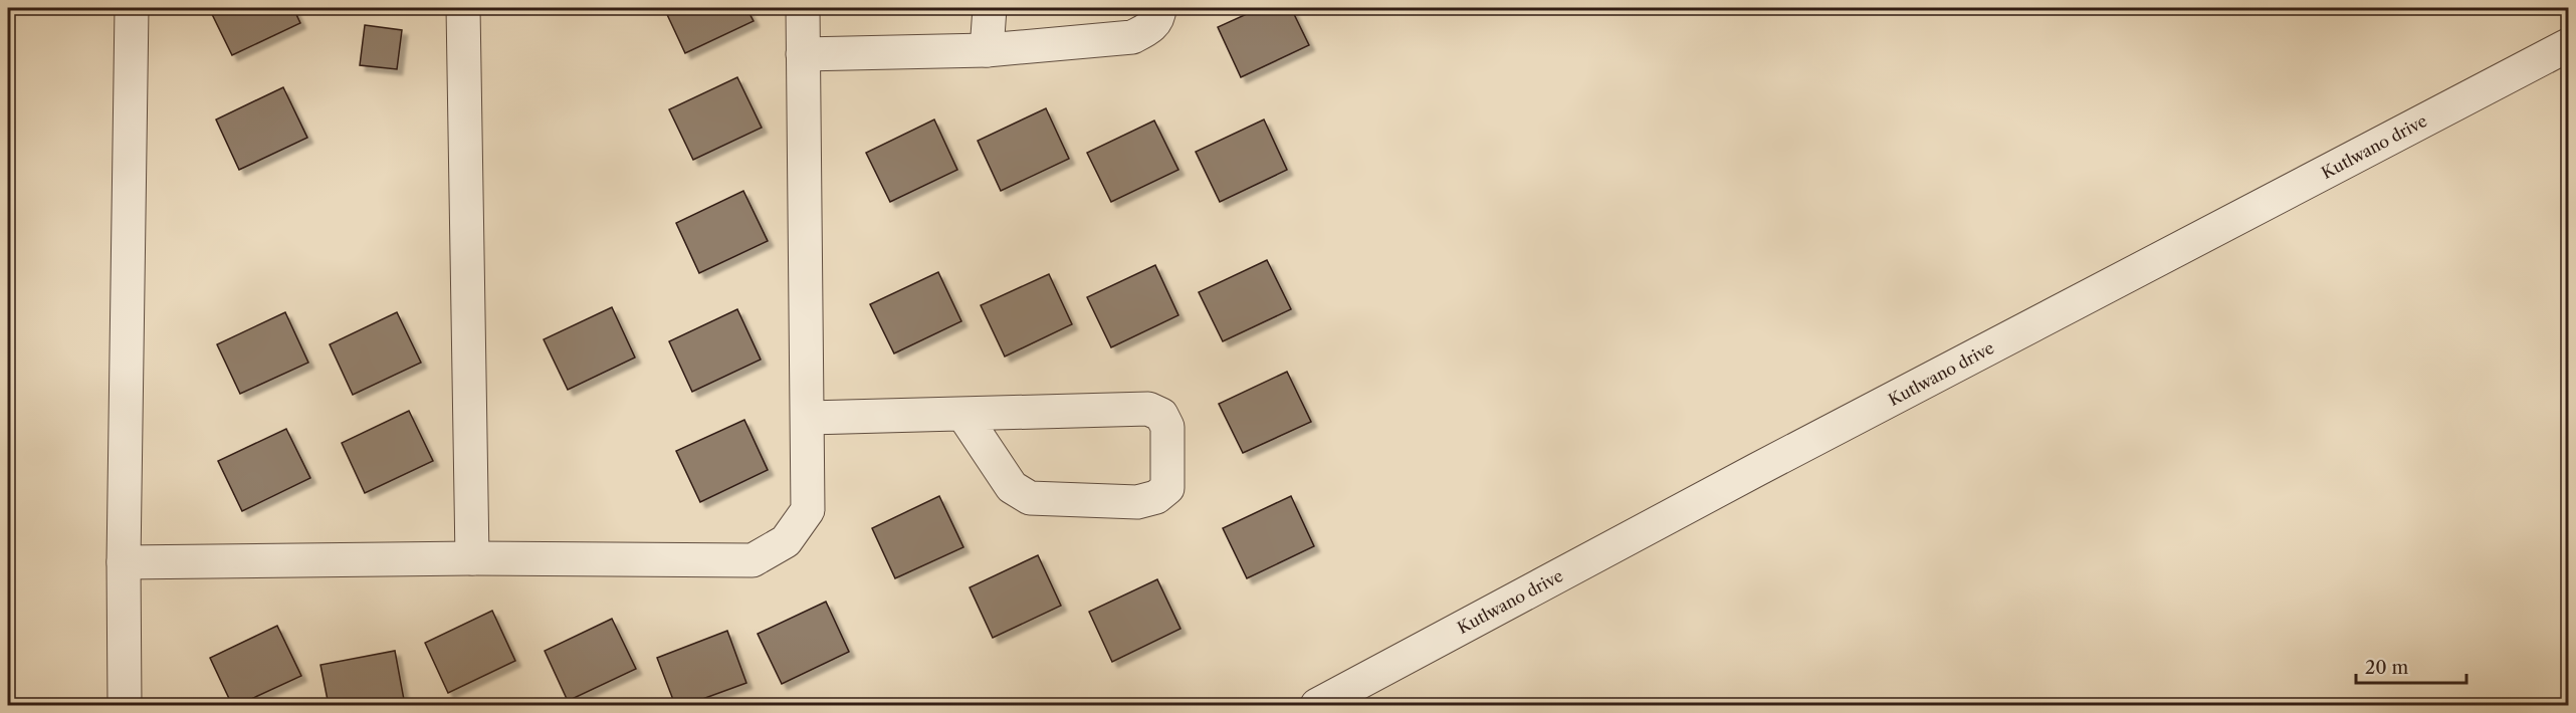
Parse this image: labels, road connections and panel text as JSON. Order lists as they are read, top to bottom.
{
  "streets": {
    "street": ["Kutlwano drive"]
  },
  "scale_bar": "20 m"
}
